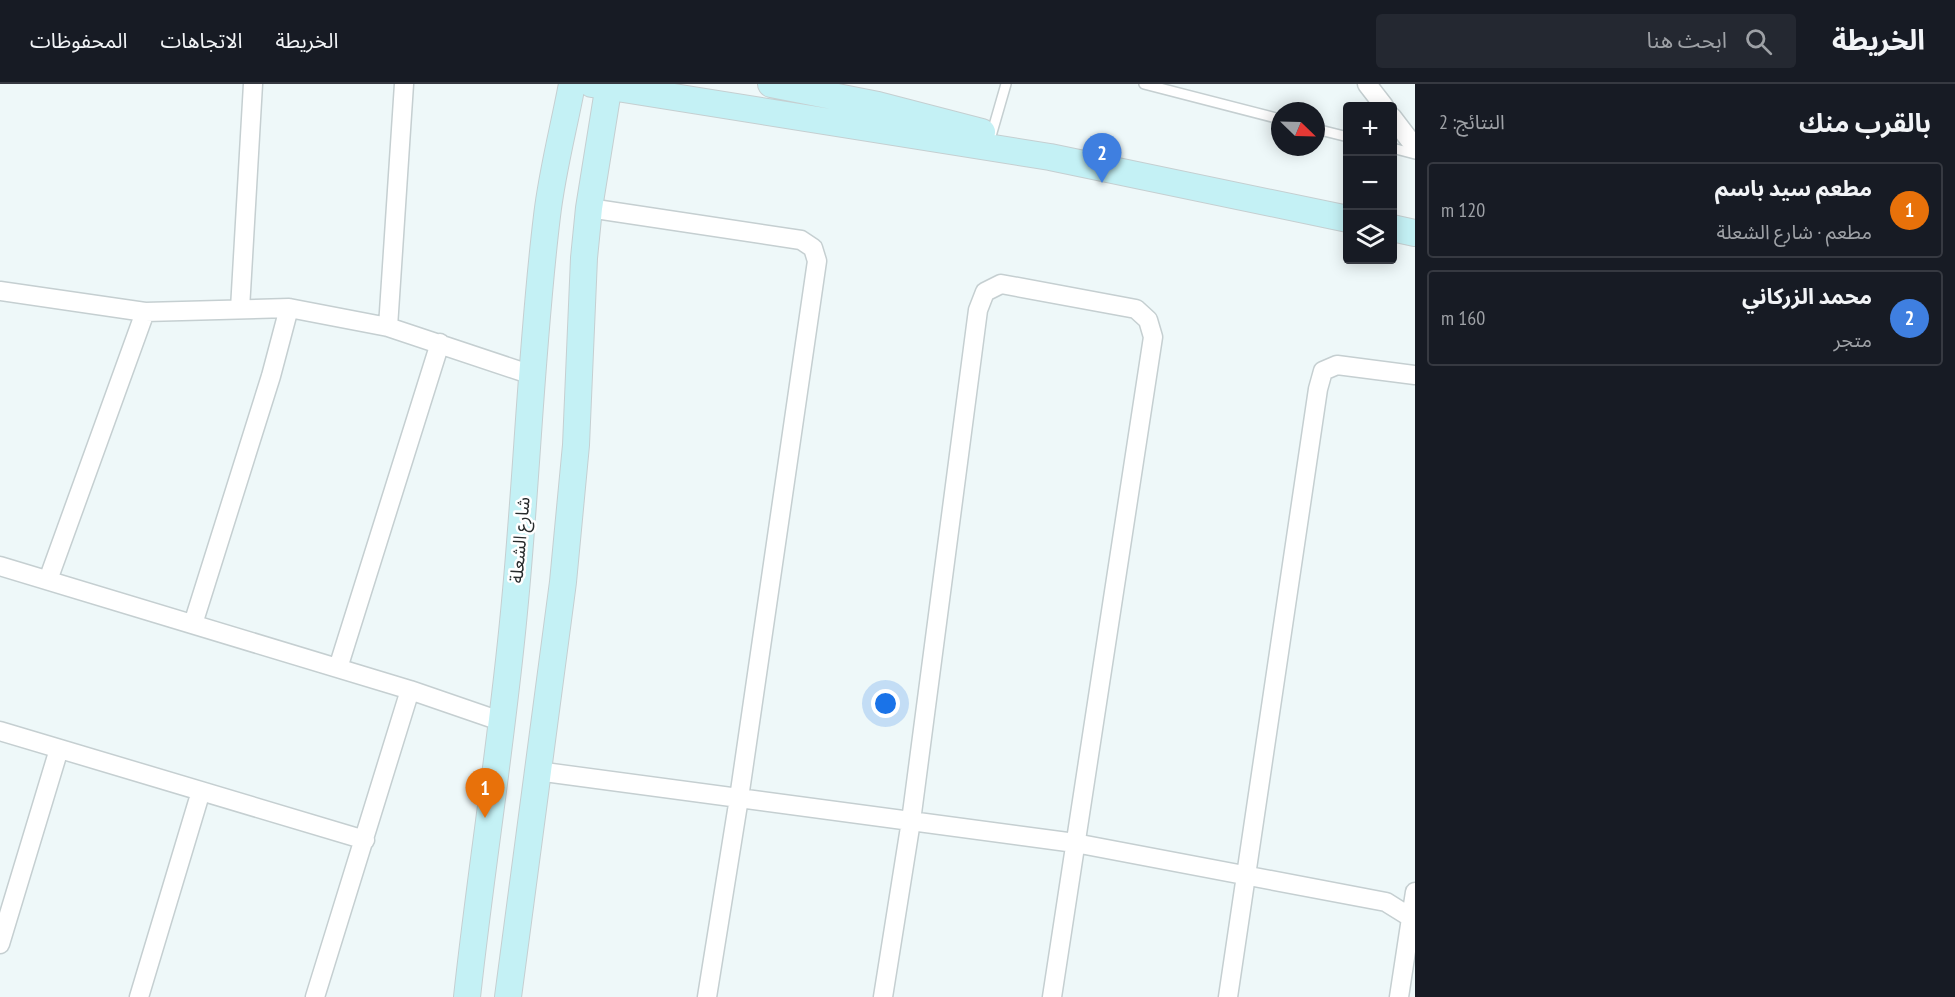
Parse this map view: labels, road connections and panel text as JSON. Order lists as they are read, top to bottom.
{
  "streets": {
    "main road": ["شارع الشعلة"]
  },
  "north": "bottom right",
  "page": {
    "header": "الخريطة",
    "search": "ابحث هنا",
    "nav": ["الخريطة", "الاتجاهات", "المحفوظات"],
    "heading": ["بالقرب منك", "النتائج: 2"],
    "map_buttons": ["+", "−"],
    "pins": ["2", "1"],
    "list": [
      {
        "mark": "1",
        "name": "مطعم سيد باسم",
        "note": "مطعم · شارع الشعلة",
        "value": "120 m"
      },
      {
        "mark": "2",
        "name": "محمد الزركاني",
        "note": "متجر",
        "value": "160 m"
      }
    ]
  }
}
